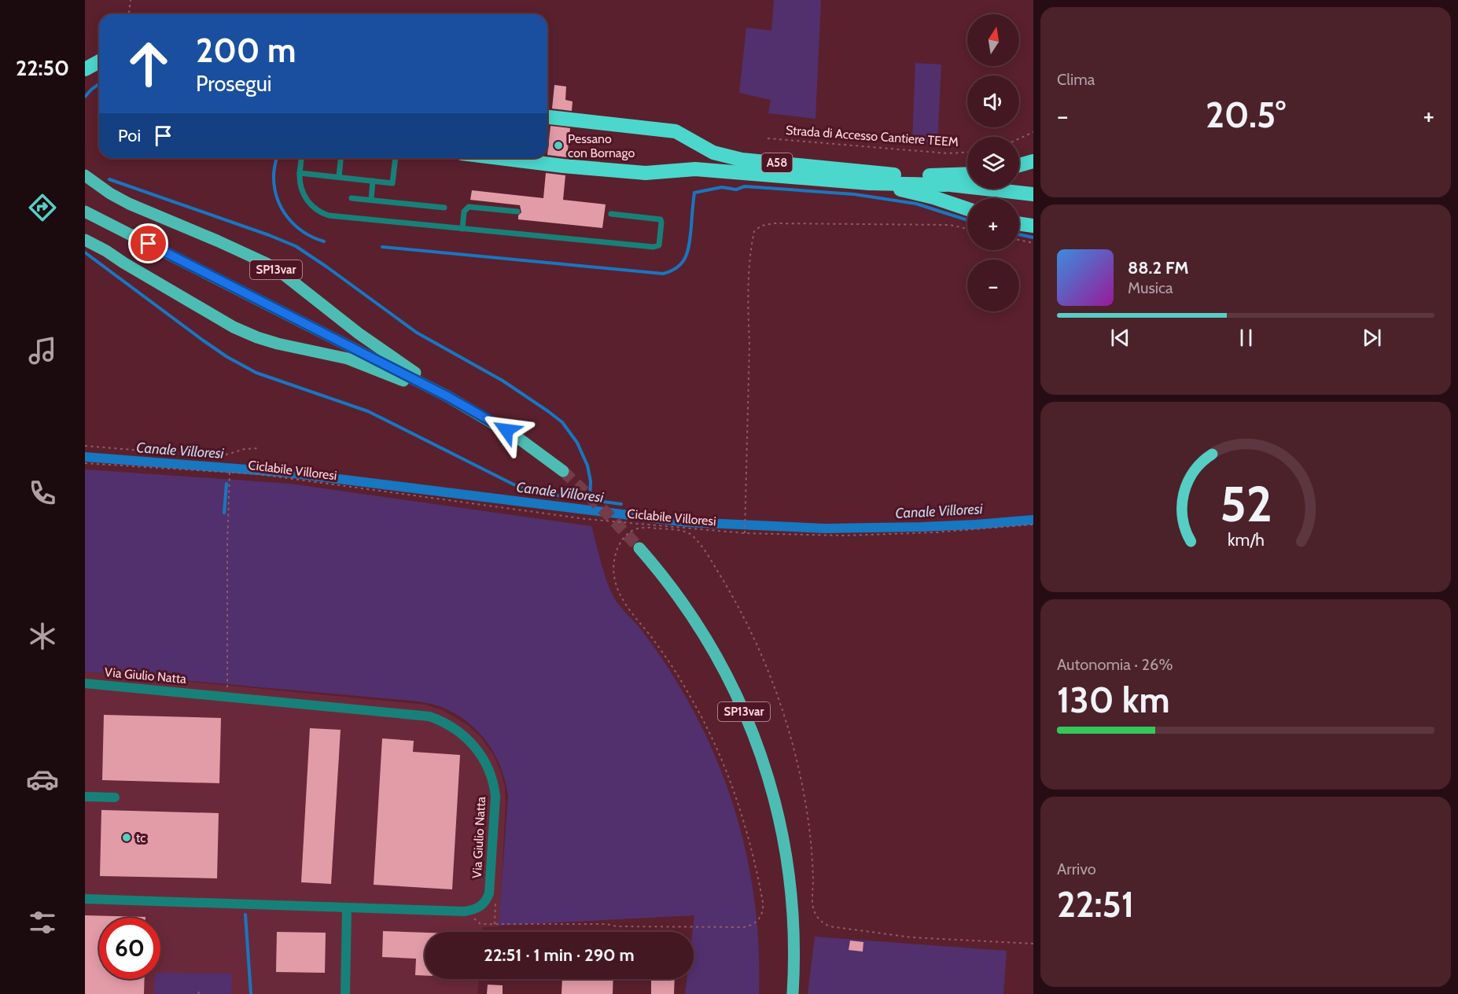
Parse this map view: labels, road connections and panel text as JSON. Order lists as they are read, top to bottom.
{
  "streets": {
    "highway": ["A58"],
    "main road": ["SP13var"],
    "street": ["Via Giulio Natta"],
    "path": ["Strada di Accesso Cantiere TEEM", "Ciclabile Villoresi"]
  },
  "water": ["Canale Villoresi"],
  "places": ["Pessano con Bornago", "tc"],
  "north": "top",
  "page": {
    "tabs": "22:50",
    "tile": [
      "Clima",
      ["Autonomia · 26%", "130 km"],
      ["Arrivo", "22:51"]
    ],
    "map_buttons": ["+", "−"],
    "turn": ["200 m", "Prosegui"],
    "heat": ["−", "20.5°", "+"],
    "then": "Poi",
    "song": ["88.2 FM", "Musica"],
    "limit": "60",
    "trip": "22:51 · 1 min · 290 m",
    "gauge": ["52", "km/h"]
  }
}
